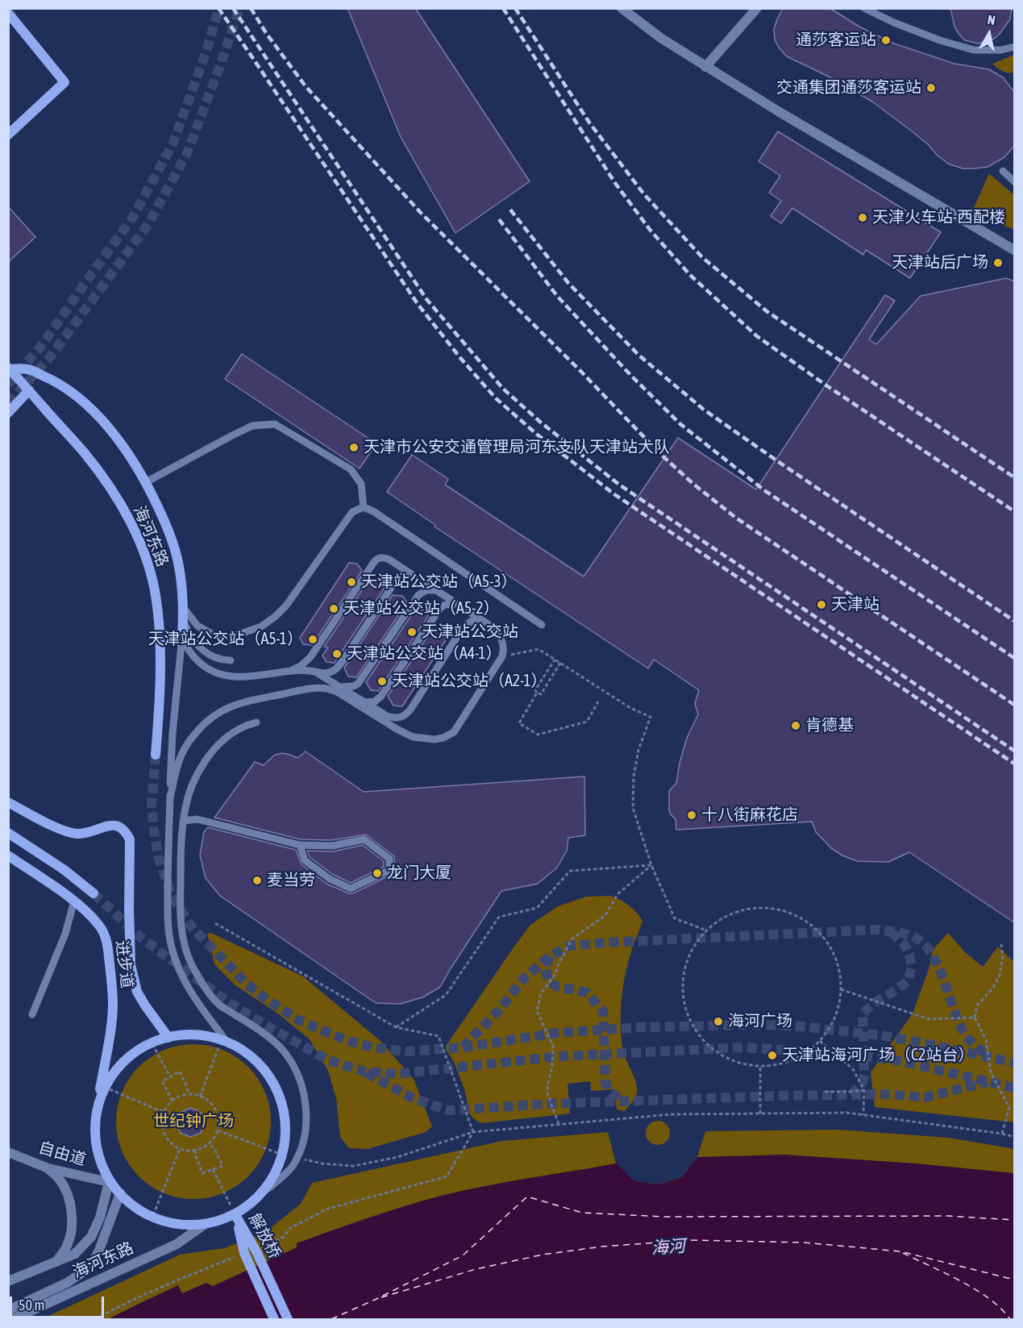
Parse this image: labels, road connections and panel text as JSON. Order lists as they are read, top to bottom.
{
  "streets": {
    "street": [
      "海河东路",
      "进步道",
      "自由道",
      "解放桥"
    ]
  },
  "crossings": [
    ["海河东路", "进步道"],
    ["海河东路", "自由道"],
    ["进步道", "自由道"]
  ],
  "water": ["海河"],
  "parks": ["世纪钟广场"],
  "places": [
    "通莎客运站",
    "交通集团通莎客运站",
    "天津火车站-西配楼",
    "天津站后广场",
    "天津市公安交通管理局河东支队天津站大队",
    "天津站公交站（A5-3）",
    "天津站",
    "天津站公交站（A5-2）",
    "天津站公交站",
    "天津站公交站（A5-1）",
    "天津站公交站（A4-1）",
    "天津站公交站（A2-1）",
    "肯德基",
    "十八街麻花店",
    "龙门大厦",
    "麦当劳",
    "海河广场",
    "天津站海河广场（C2站台）"
  ],
  "scale_bar": "50 m",
  "north": "top"
}
